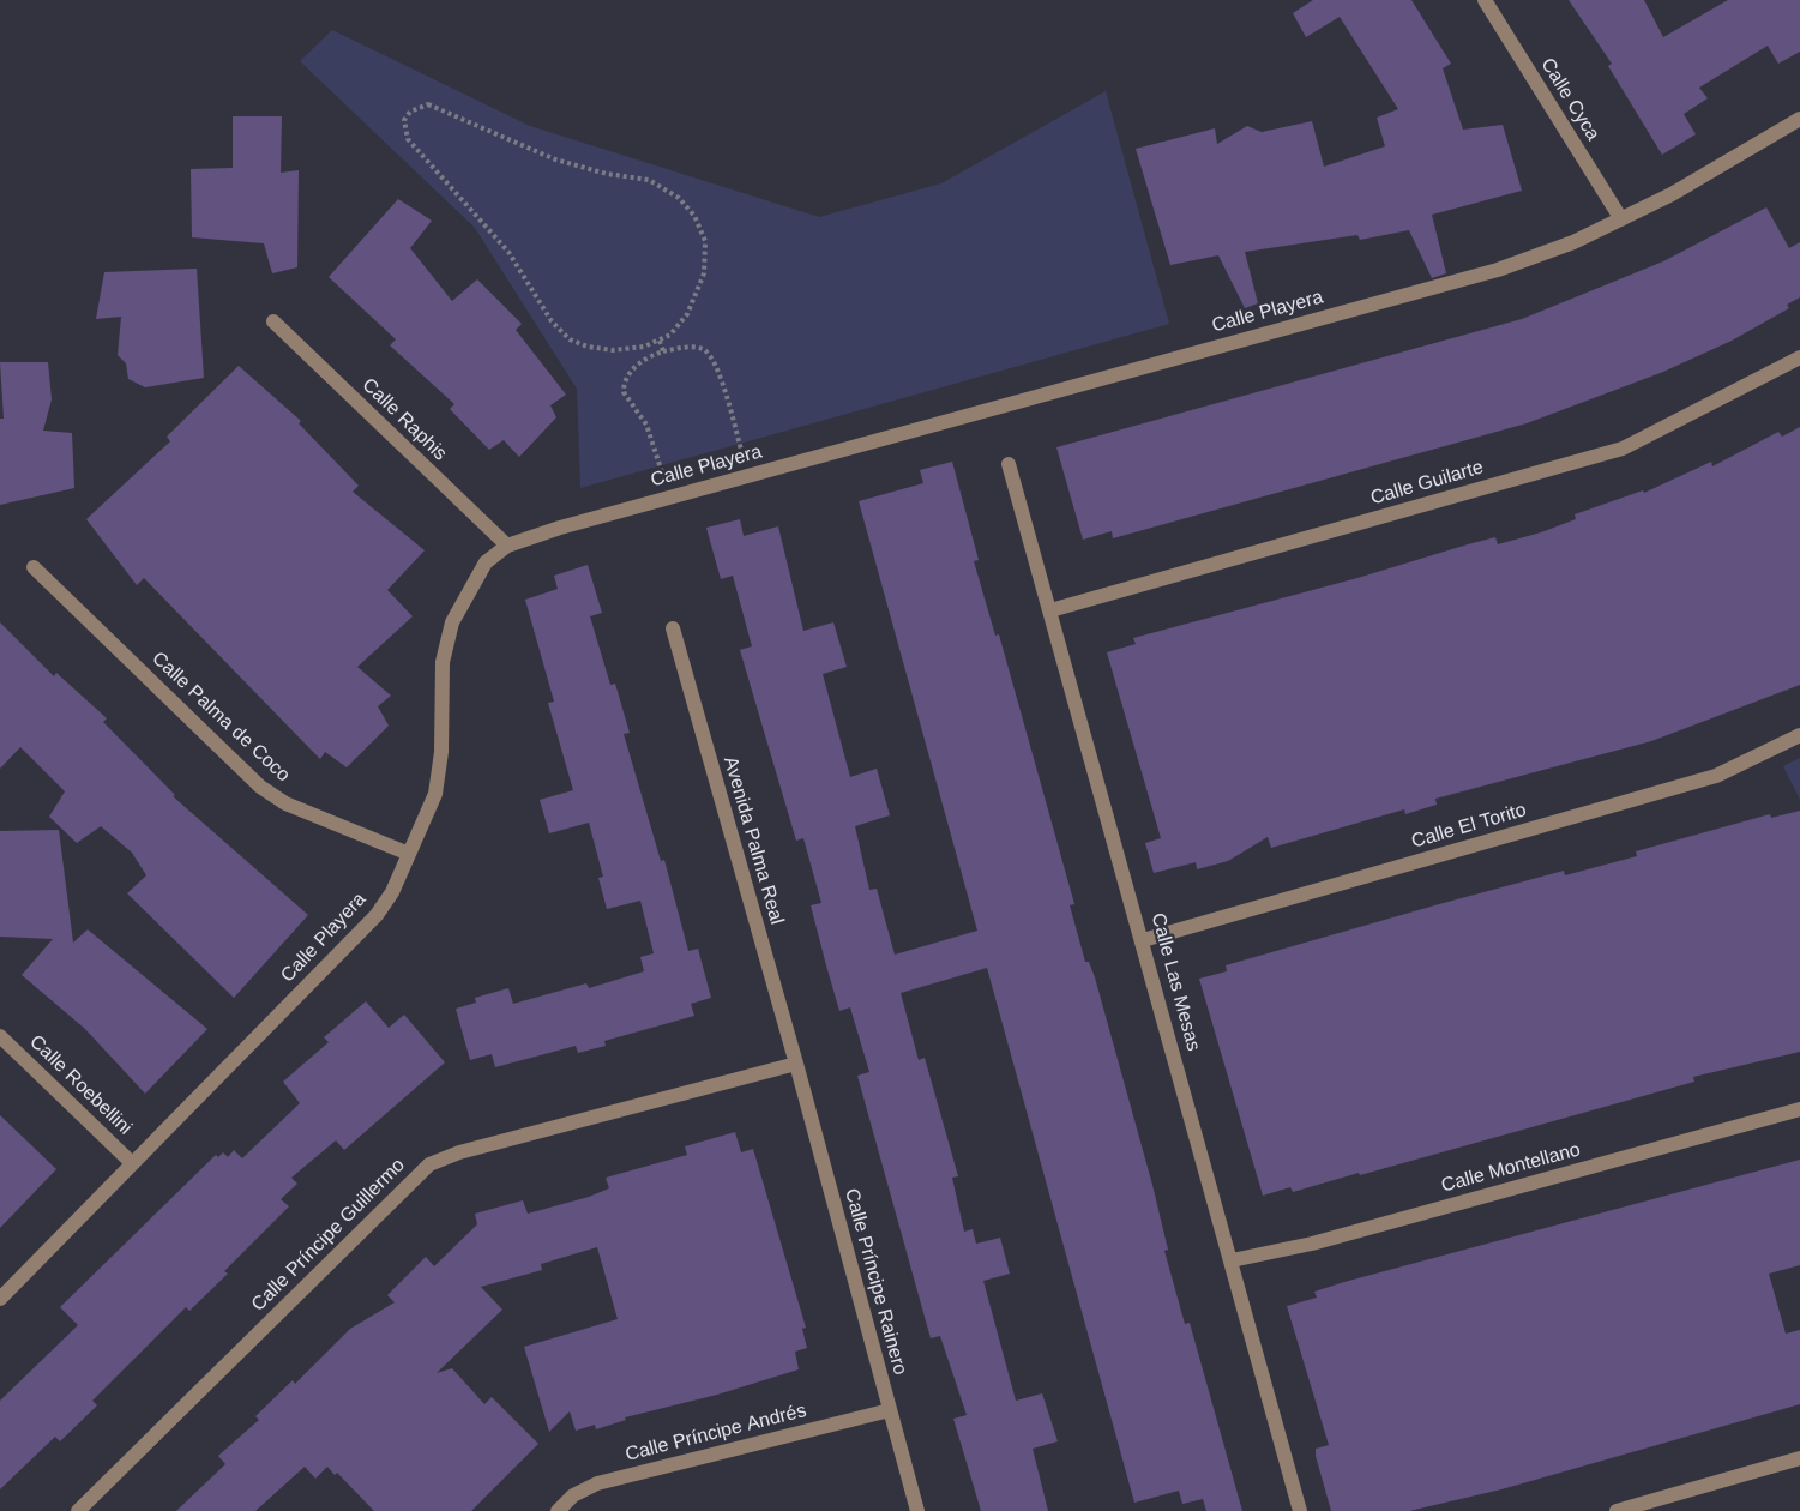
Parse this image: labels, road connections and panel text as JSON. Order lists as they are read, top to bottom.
{
  "streets": {
    "street": [
      "Calle Cyca",
      "Calle Playera",
      "Calle Raphis",
      "Calle Guilarte",
      "Calle Palma de Coco",
      "Calle El Torito",
      "Avenida Palma Real",
      "Calle Las Mesas",
      "Calle Roebellini",
      "Calle Montellano",
      "Calle Príncipe Guillermo",
      "Calle Príncipe Rainero",
      "Calle Príncipe Andrés"
    ]
  },
  "crossings": [
    ["Calle Cyca", "Calle Playera"],
    ["Calle Playera", "Calle Raphis"],
    ["Calle Playera", "Calle Palma de Coco"],
    ["Calle Playera", "Calle Roebellini"],
    ["Calle Guilarte", "Calle Las Mesas"],
    ["Calle El Torito", "Calle Las Mesas"],
    ["Avenida Palma Real", "Calle Príncipe Guillermo"],
    ["Avenida Palma Real", "Calle Príncipe Rainero"],
    ["Calle Las Mesas", "Calle Montellano"],
    ["Calle Príncipe Guillermo", "Calle Príncipe Rainero"],
    ["Calle Príncipe Rainero", "Calle Príncipe Andrés"]
  ]
}
